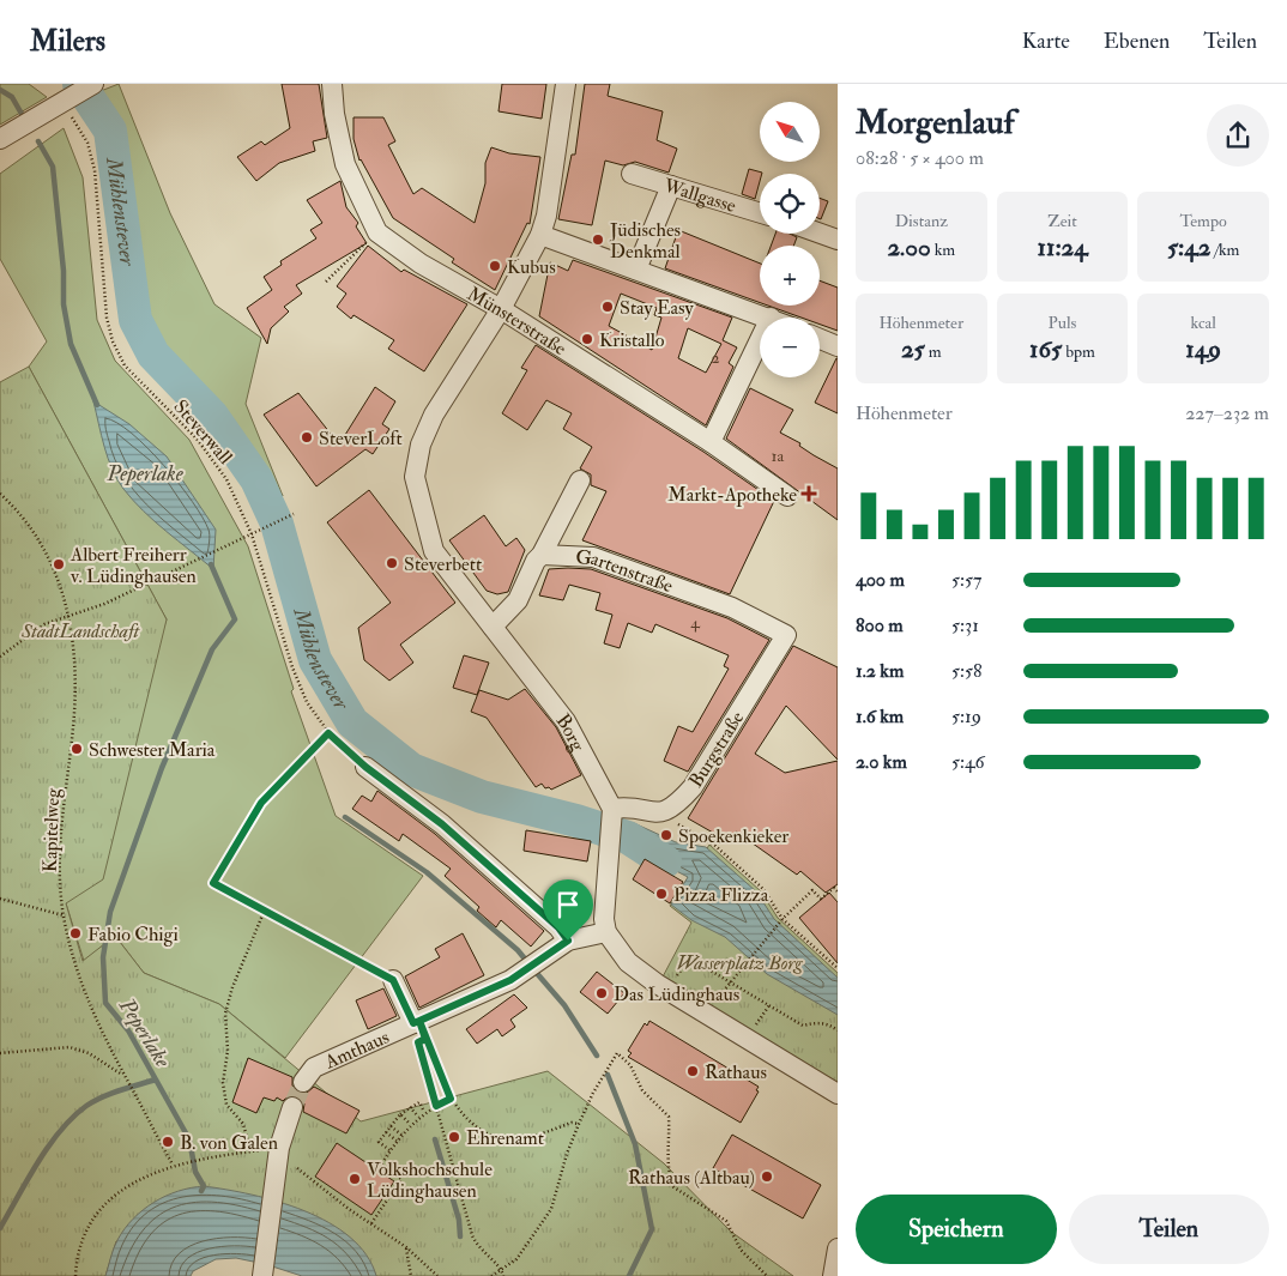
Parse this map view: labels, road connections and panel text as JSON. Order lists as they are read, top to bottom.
{
  "streets": {
    "street": [
      "Wallgasse",
      "Münsterstraße",
      "Gartenstraße",
      "Borg",
      "Burgstraße",
      "Amthaus"
    ],
    "path": ["Steverwall", "Kapitelweg"]
  },
  "crossings": [
    ["Münsterstraße", "Borg"],
    ["Gartenstraße", "Burgstraße"],
    ["Borg", "Burgstraße"]
  ],
  "water": ["Mühlenstever", "Peperlake"],
  "parks": ["StadtLandschaft", "Wasserplatz Borg"],
  "places": {
    "other": [
      "Jüdisches Denkmal",
      "Kubus",
      "Stay Easy",
      "Kristallo",
      "SteverLoft",
      "Steverbett",
      "Albert Freiherr v. Lüdinghausen",
      "Schwester Maria",
      "Spoekenkieker",
      "Pizza Flizza",
      "Fabio Chigi",
      "Das Lüdinghaus",
      "Rathaus",
      "Ehrenamt",
      "B. von Galen",
      "Rathaus (Altbau)",
      "Volkshochschule Lüdinghausen"
    ],
    "health": ["Markt-Apotheke"]
  },
  "house_numbers": ["2", "1a", "4"],
  "north": "top left",
  "page": {
    "header": "Milers",
    "nav": ["Karte", "Ebenen", "Teilen"],
    "heading": ["Morgenlauf", "08:28 · 5 × 400 m"],
    "map_buttons": ["+", "−"],
    "stats": [
      ["Distanz", "2.00 km"],
      ["Zeit", "11:24"],
      ["Tempo", "5:42 /km"],
      ["Höhenmeter", "25 m"],
      ["Puls", "165 bpm"],
      ["kcal", "149"]
    ],
    "chart": ["Höhenmeter", "227–232 m"],
    "list": [
      {
        "name": "400 m",
        "note": "5:57"
      },
      {
        "name": "800 m",
        "note": "5:31"
      },
      {
        "name": "1.2 km",
        "note": "5:58"
      },
      {
        "name": "1.6 km",
        "note": "5:19"
      },
      {
        "name": "2.0 km",
        "note": "5:46"
      }
    ],
    "buttons": ["Speichern", "Teilen"]
  }
}
